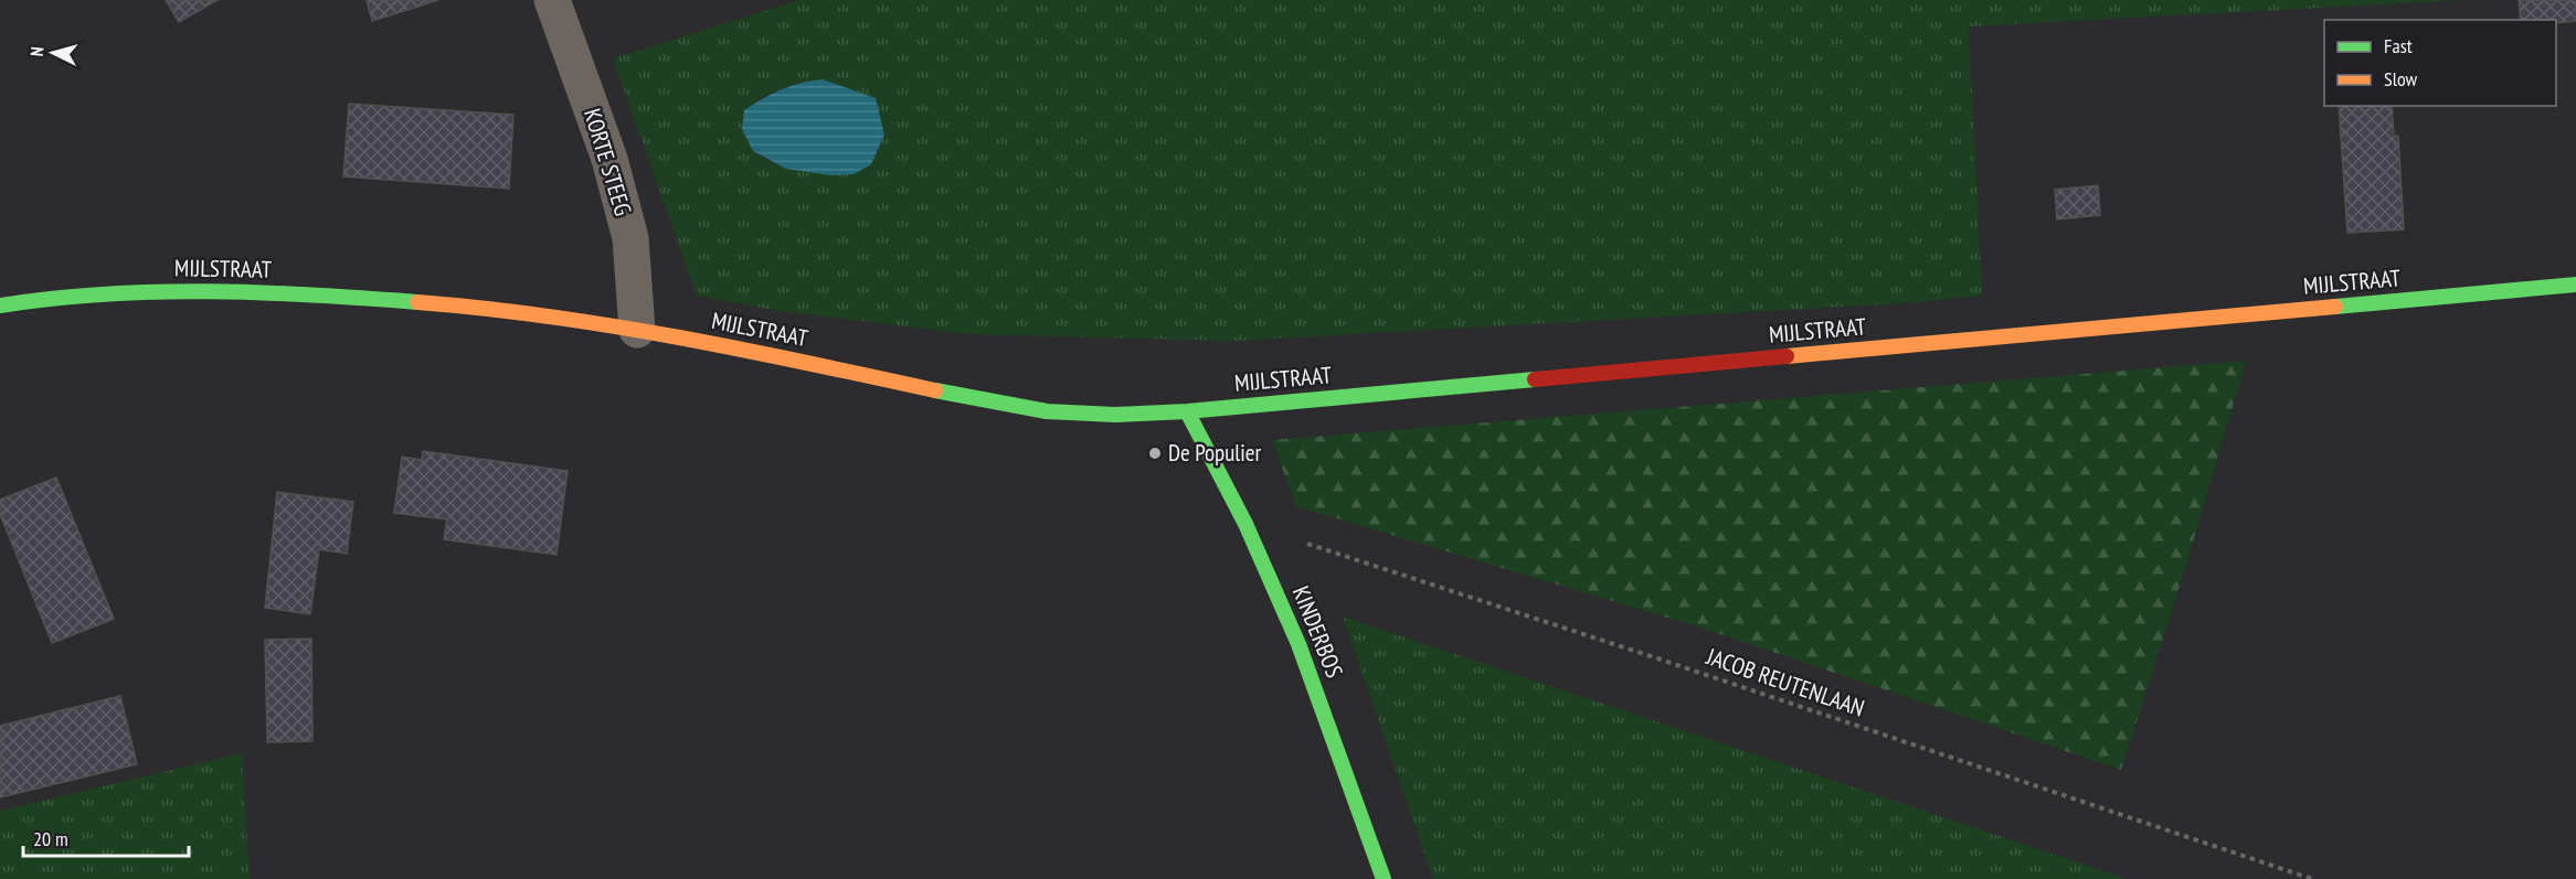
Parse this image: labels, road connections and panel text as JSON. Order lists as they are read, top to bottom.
{
  "streets": {
    "street": ["KORTE STEEG", "MIJLSTRAAT", "KINDERBOS"],
    "path": ["JACOB REUTENLAAN"]
  },
  "crossings": [
    ["KORTE STEEG", "MIJLSTRAAT"],
    ["MIJLSTRAAT", "KINDERBOS"],
    ["KINDERBOS", "JACOB REUTENLAAN"]
  ],
  "places": ["De Populier"],
  "legend": ["Fast", "Slow"],
  "scale_bar": "20 m",
  "north": "left"
}
